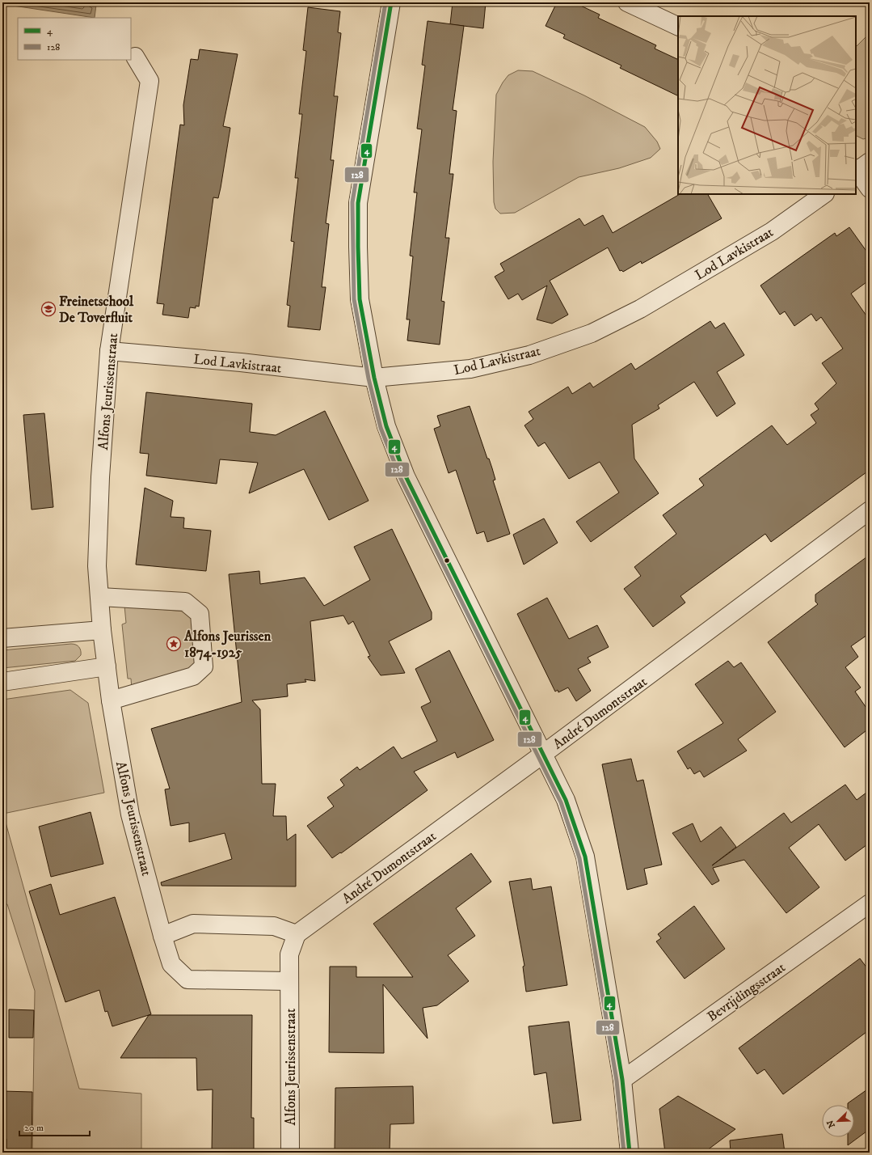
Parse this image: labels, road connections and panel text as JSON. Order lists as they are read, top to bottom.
{
  "streets": {
    "street": [
      "Lod Lavkistraat",
      "Alfons Jeurissenstraat",
      "André Dumontstraat",
      "Bevrijdingsstraat"
    ]
  },
  "crossings": [
    ["Lod Lavkistraat", "Alfons Jeurissenstraat"],
    ["Alfons Jeurissenstraat", "André Dumontstraat"]
  ],
  "places": {
    "school or university": ["Freinetschool De Toverfluit"],
    "place": ["Alfons Jeurissen 1874-1925"]
  },
  "lines": ["transit line 4", "transit line 128"],
  "legend": ["4", "128"],
  "scale_bar": "20 m",
  "north": "bottom left"
}
